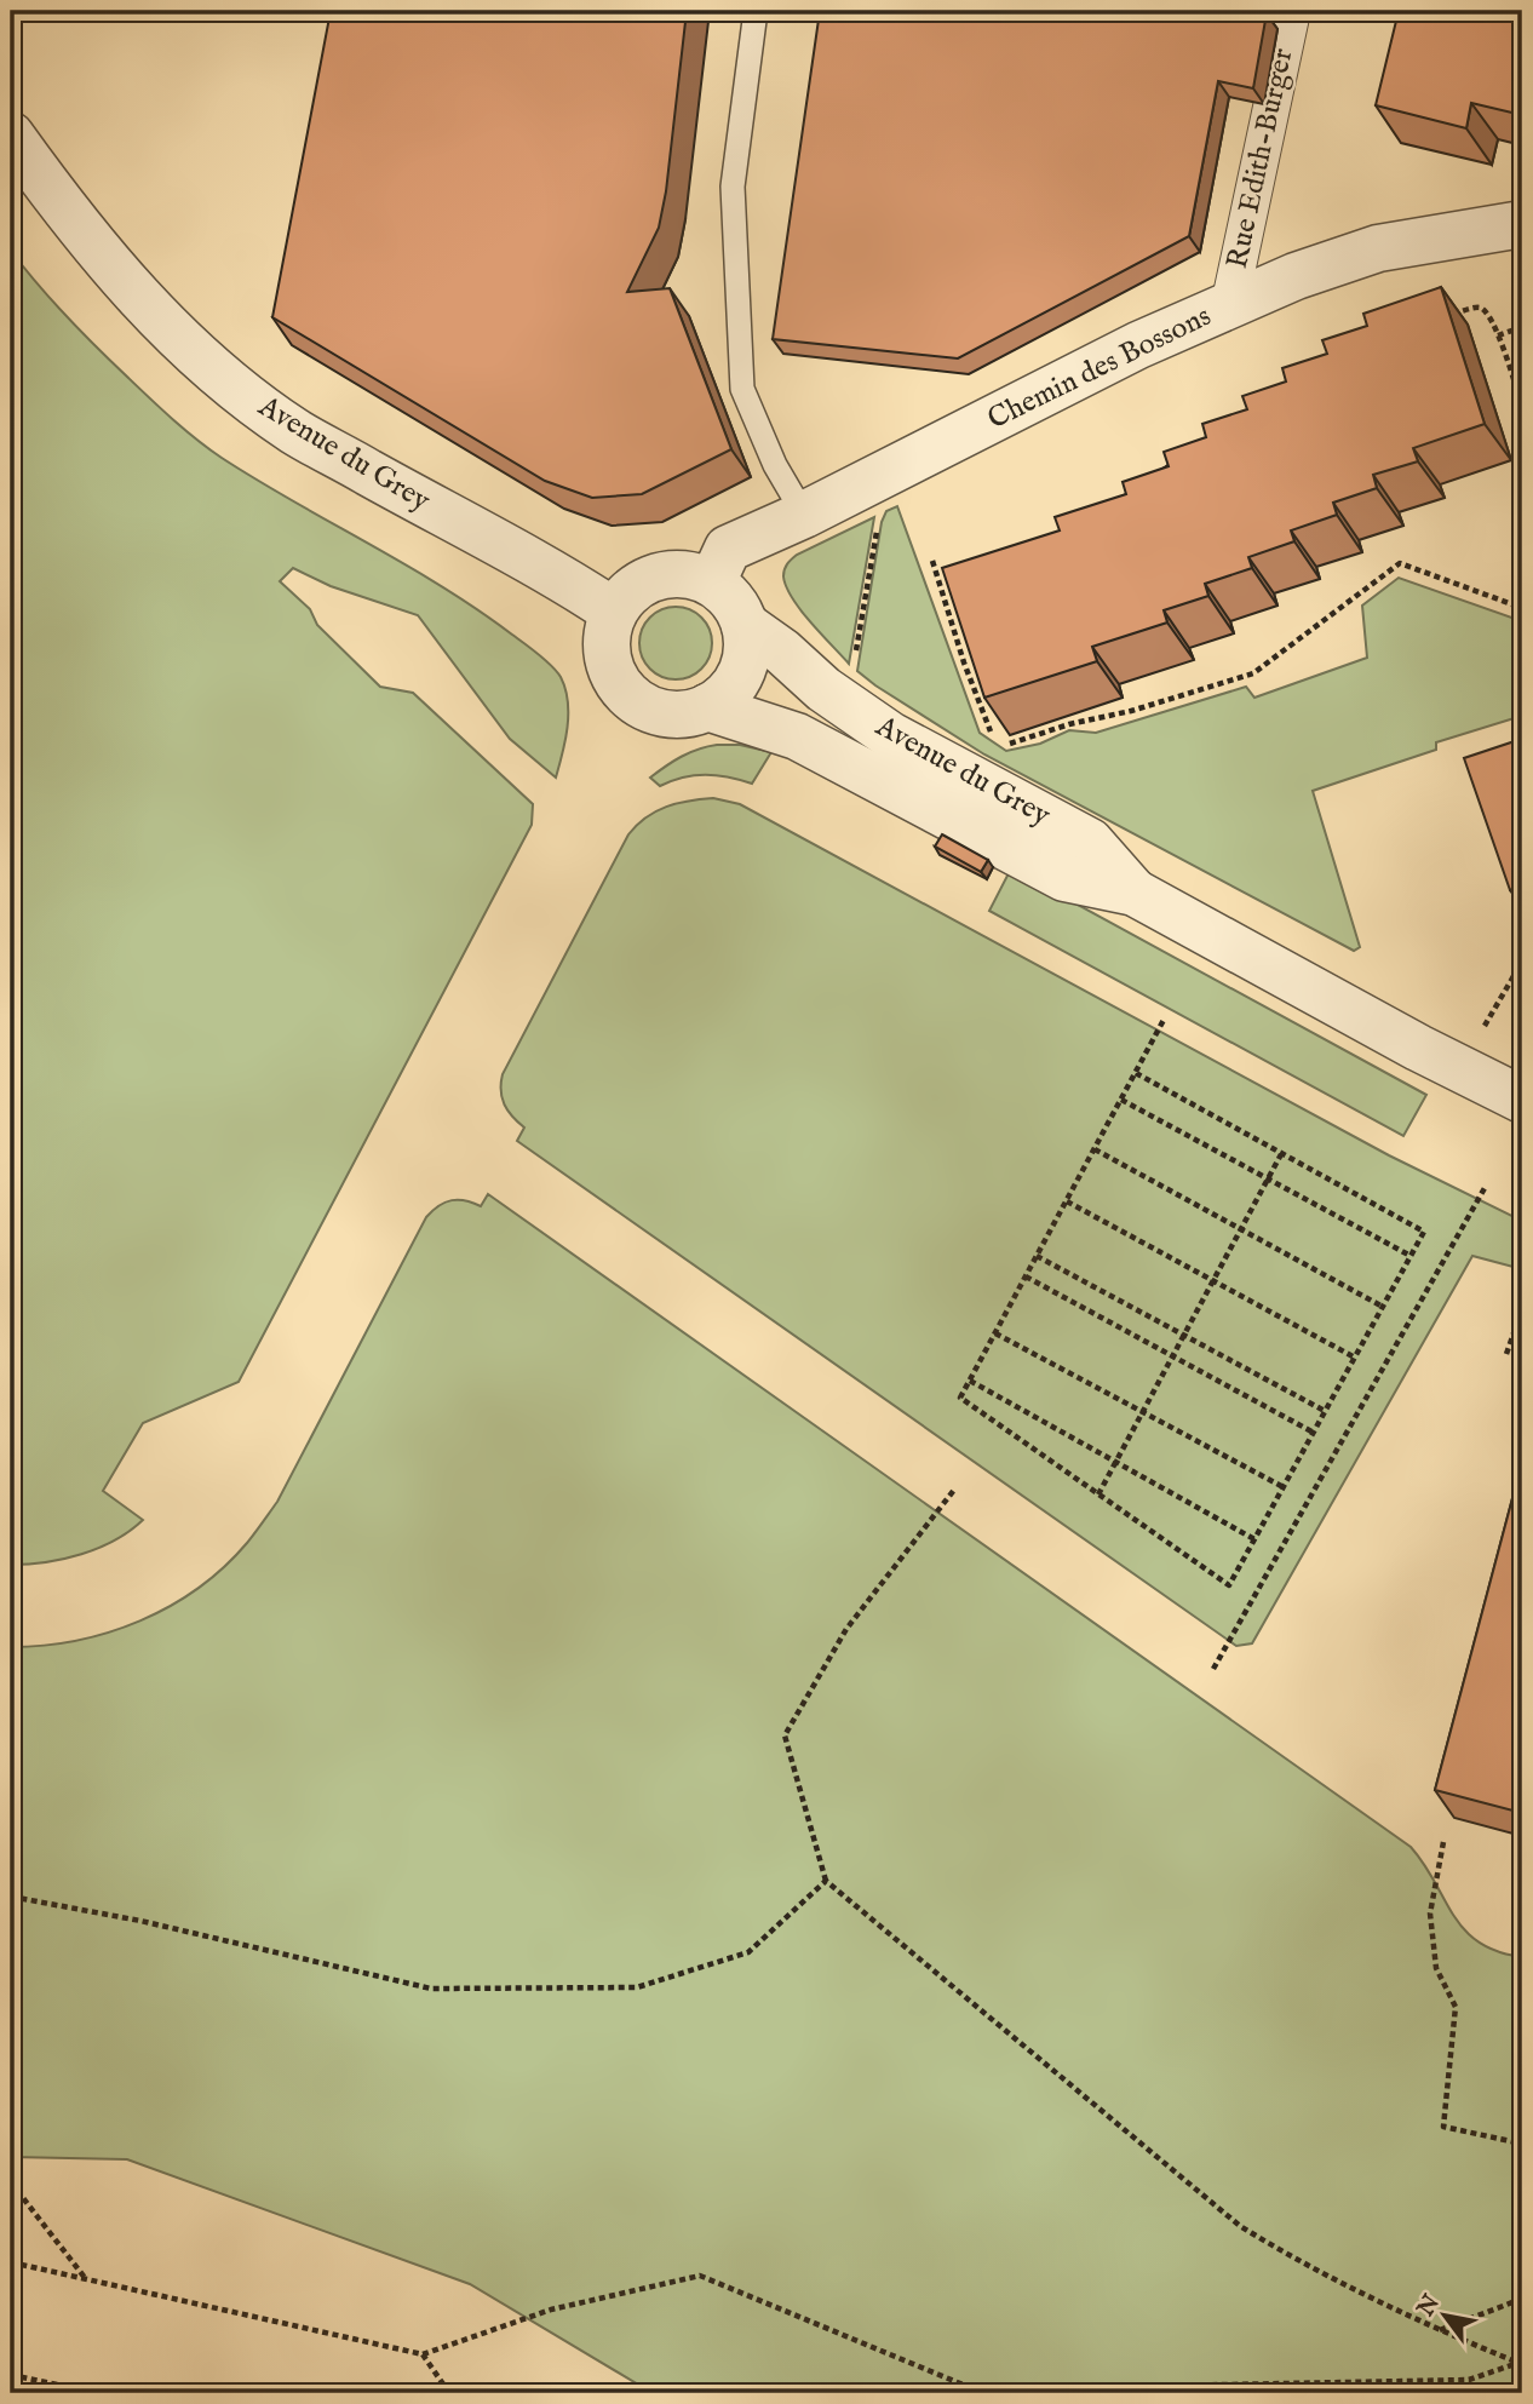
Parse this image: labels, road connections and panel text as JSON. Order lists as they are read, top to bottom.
{
  "streets": {
    "street": ["Rue Edith-Burger", "Chemin des Bossons", "Avenue du Grey"]
  },
  "crossings": [
    ["Rue Edith-Burger", "Chemin des Bossons"],
    ["Chemin des Bossons", "Avenue du Grey"]
  ],
  "north": "top left"
}
